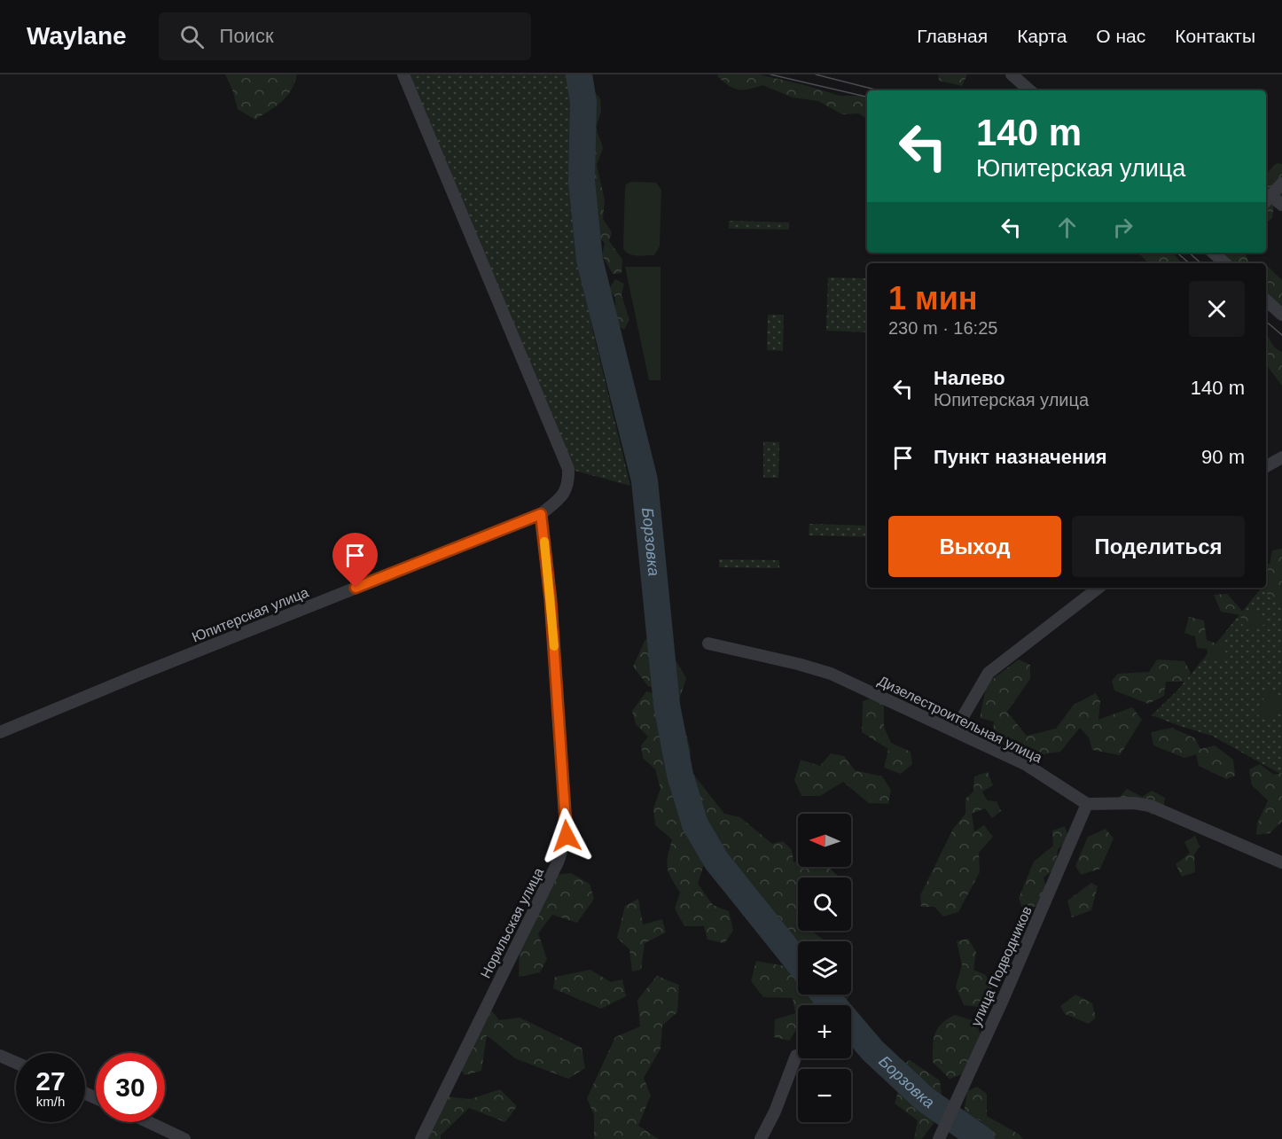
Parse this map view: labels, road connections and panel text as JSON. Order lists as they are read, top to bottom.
{
  "streets": {
    "street": [
      "Юпитерская улица",
      "Дизелестроительная улица",
      "Норильская улица",
      "улица Подводников"
    ]
  },
  "crossings": [
    ["Юпитерская улица", "Норильская улица"],
    ["Дизелестроительная улица", "улица Подводников"]
  ],
  "water": ["Борзовка"],
  "north": "left",
  "page": {
    "header": "Waylane",
    "search": "Поиск",
    "nav": [
      "Главная",
      "Карта",
      "О нас",
      "Контакты"
    ],
    "turn": ["140 m", "Юпитерская улица"],
    "heading": ["1 мин", "230 m · 16:25"],
    "list": [
      {
        "name": "Налево",
        "note": "Юпитерская улица",
        "value": "140 m"
      },
      {
        "name": "Пункт назначения",
        "value": "90 m"
      }
    ],
    "buttons": ["Выход", "Поделиться"],
    "map_buttons": ["+", "−"],
    "speed": "27 km/h",
    "limit": "30"
  }
}
